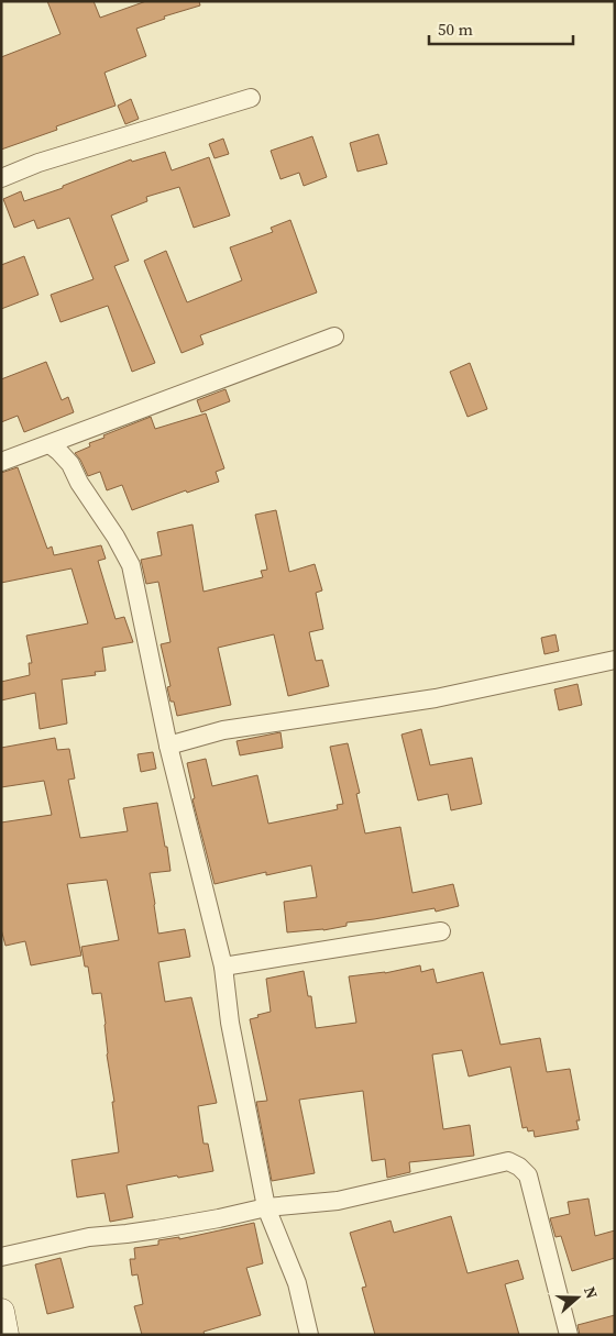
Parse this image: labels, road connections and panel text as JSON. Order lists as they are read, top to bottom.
{
  "scale_bar": "50 m",
  "north": "right"
}
